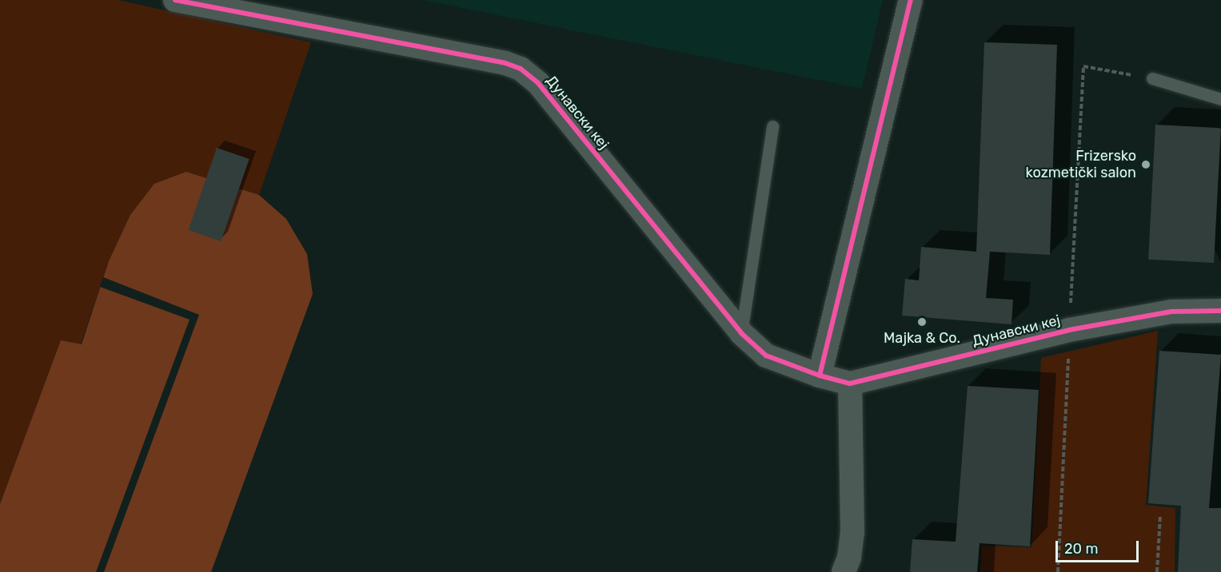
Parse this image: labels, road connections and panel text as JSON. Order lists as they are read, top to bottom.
{
  "streets": {
    "street": ["Дунавски кеј"]
  },
  "places": ["Frizersko kozmetički salon", "Majka & Co."],
  "scale_bar": "20 m"
}
